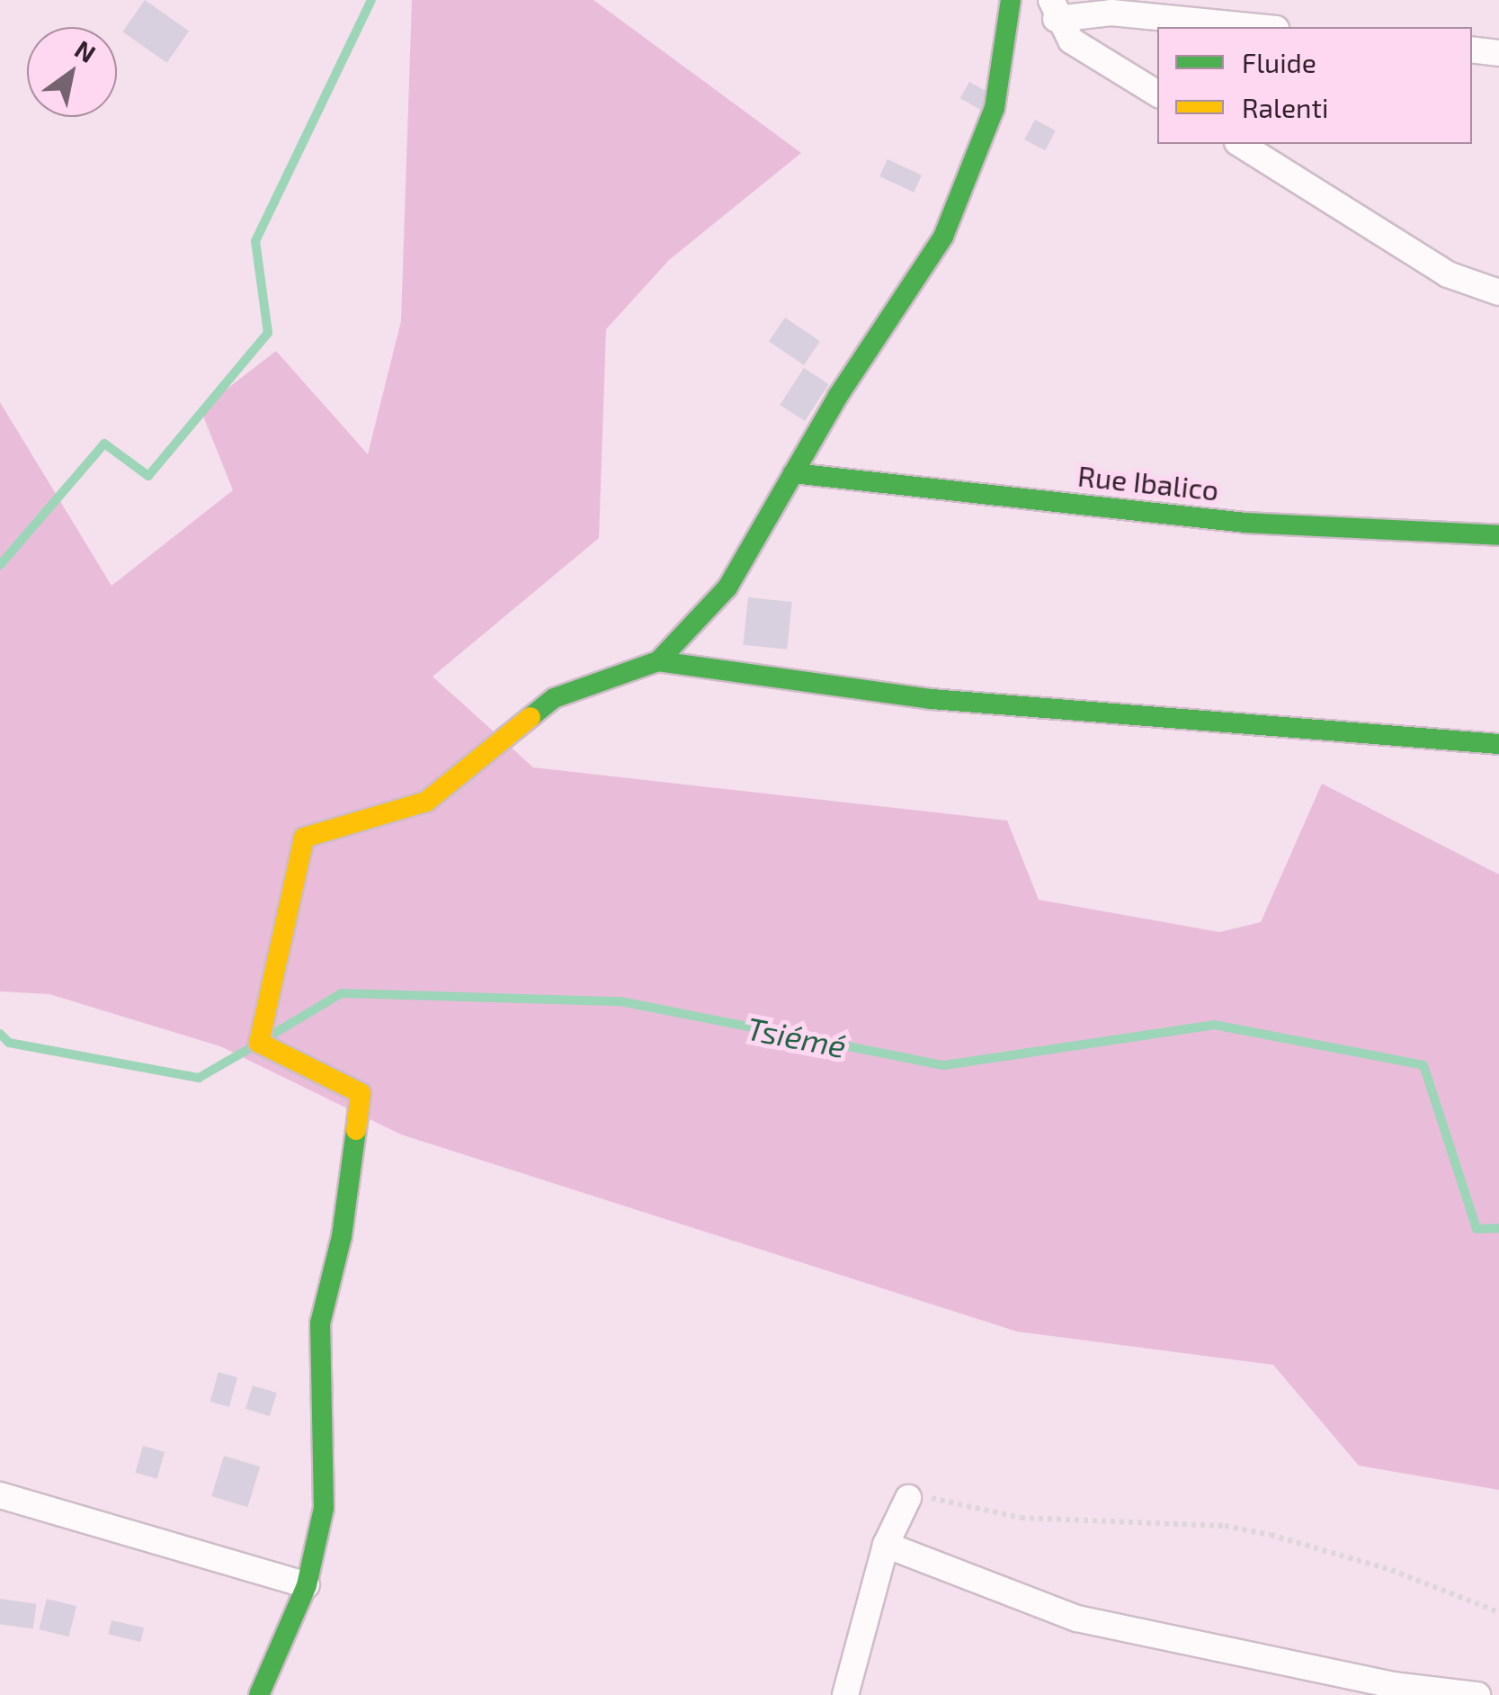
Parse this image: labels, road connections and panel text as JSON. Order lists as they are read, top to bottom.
{
  "streets": {
    "street": ["Rue Ibalico"]
  },
  "water": ["Tsiémé"],
  "legend": ["Fluide", "Ralenti"],
  "north": "top right"
}
